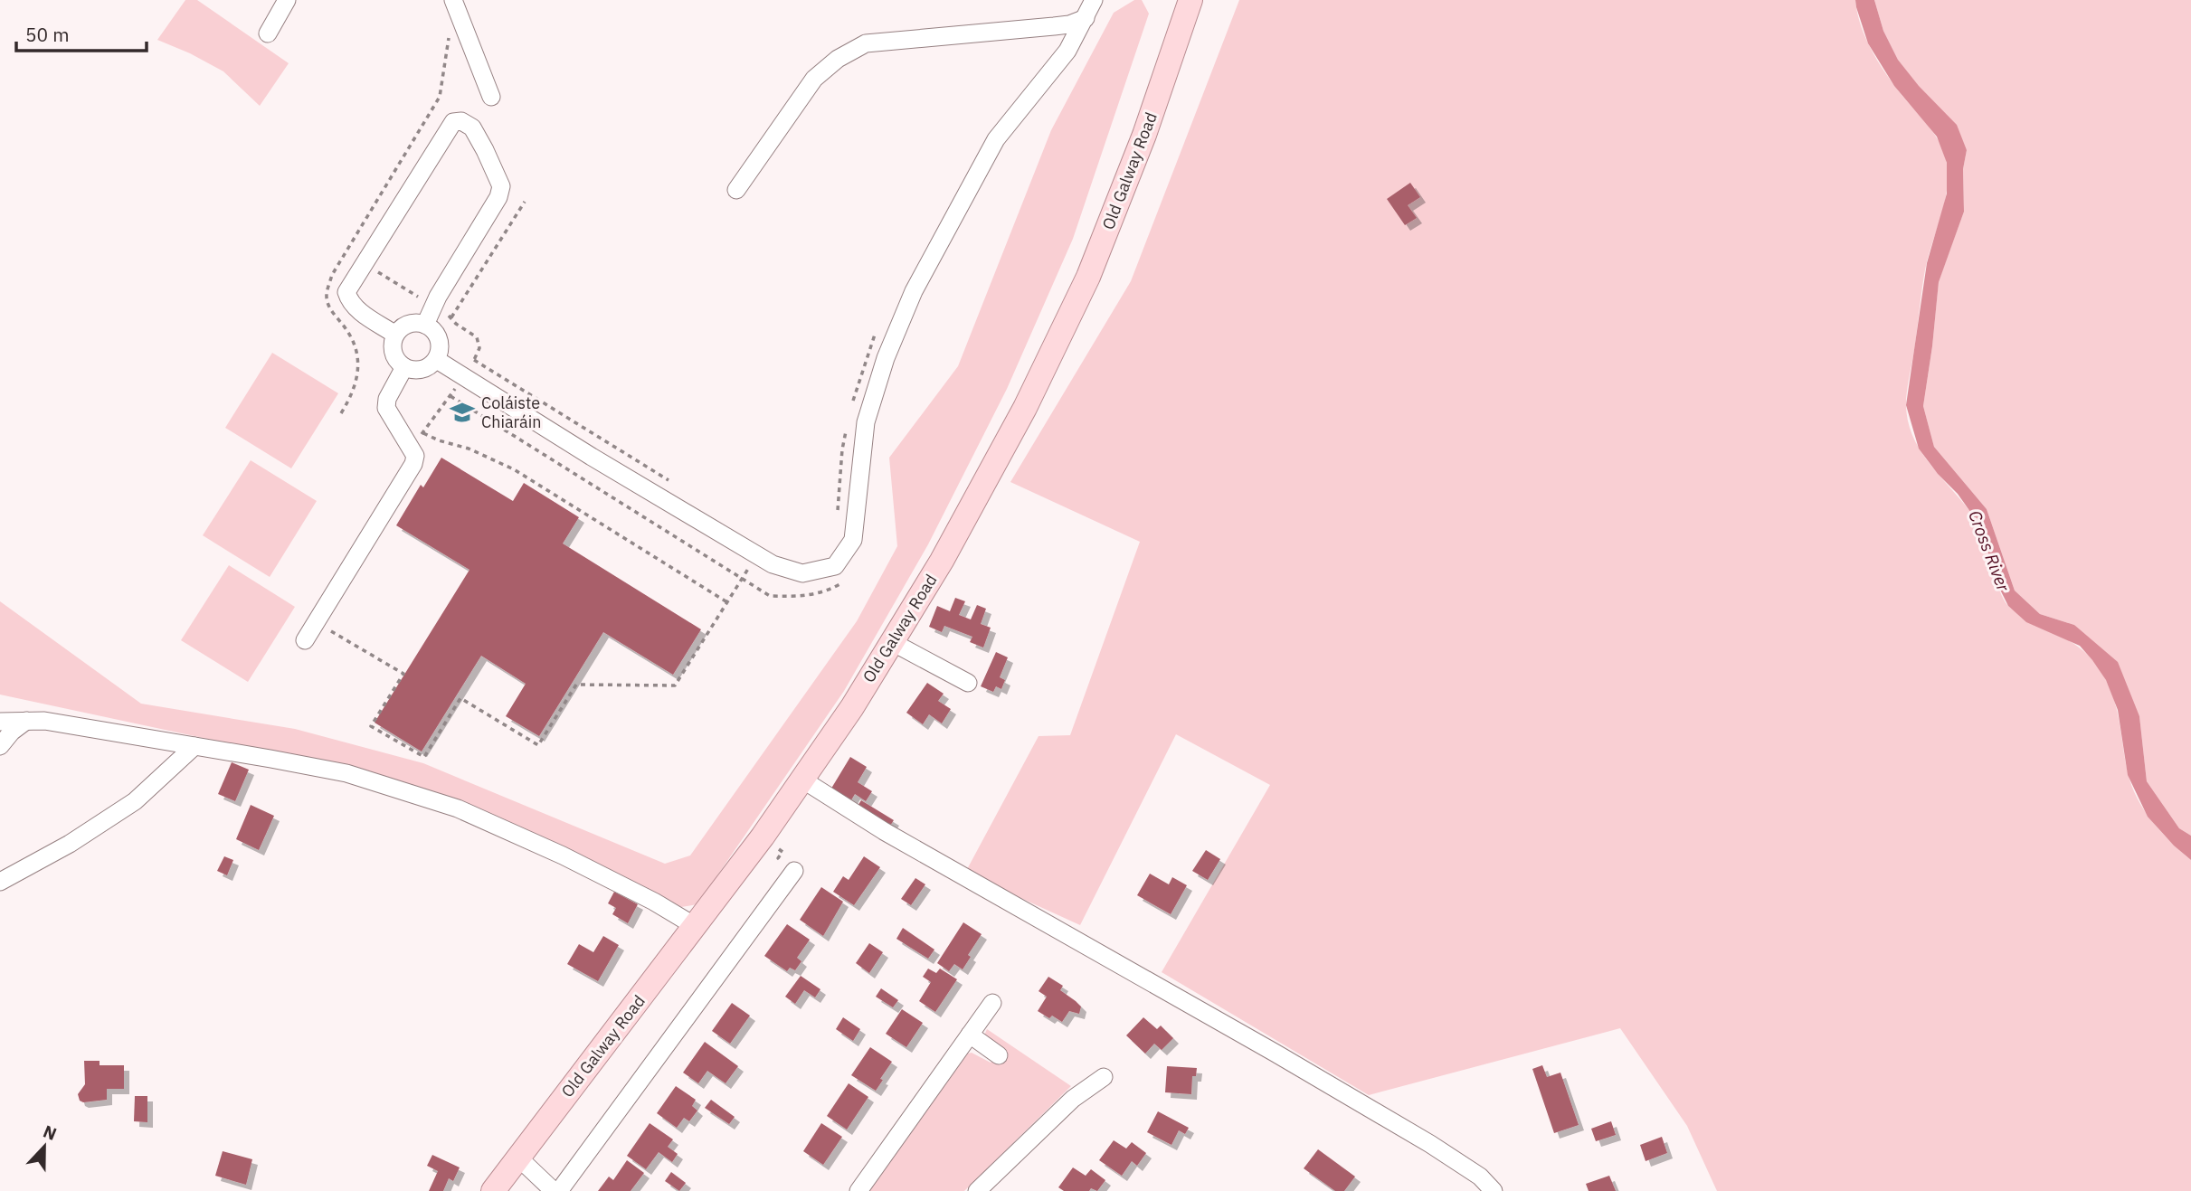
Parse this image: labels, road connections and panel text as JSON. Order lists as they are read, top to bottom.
{
  "streets": {
    "main road": ["Old Galway Road"]
  },
  "water": ["Cross River"],
  "places": {
    "school or university": ["Coláiste Chiaráin"]
  },
  "scale_bar": "50 m",
  "north": "top"
}
